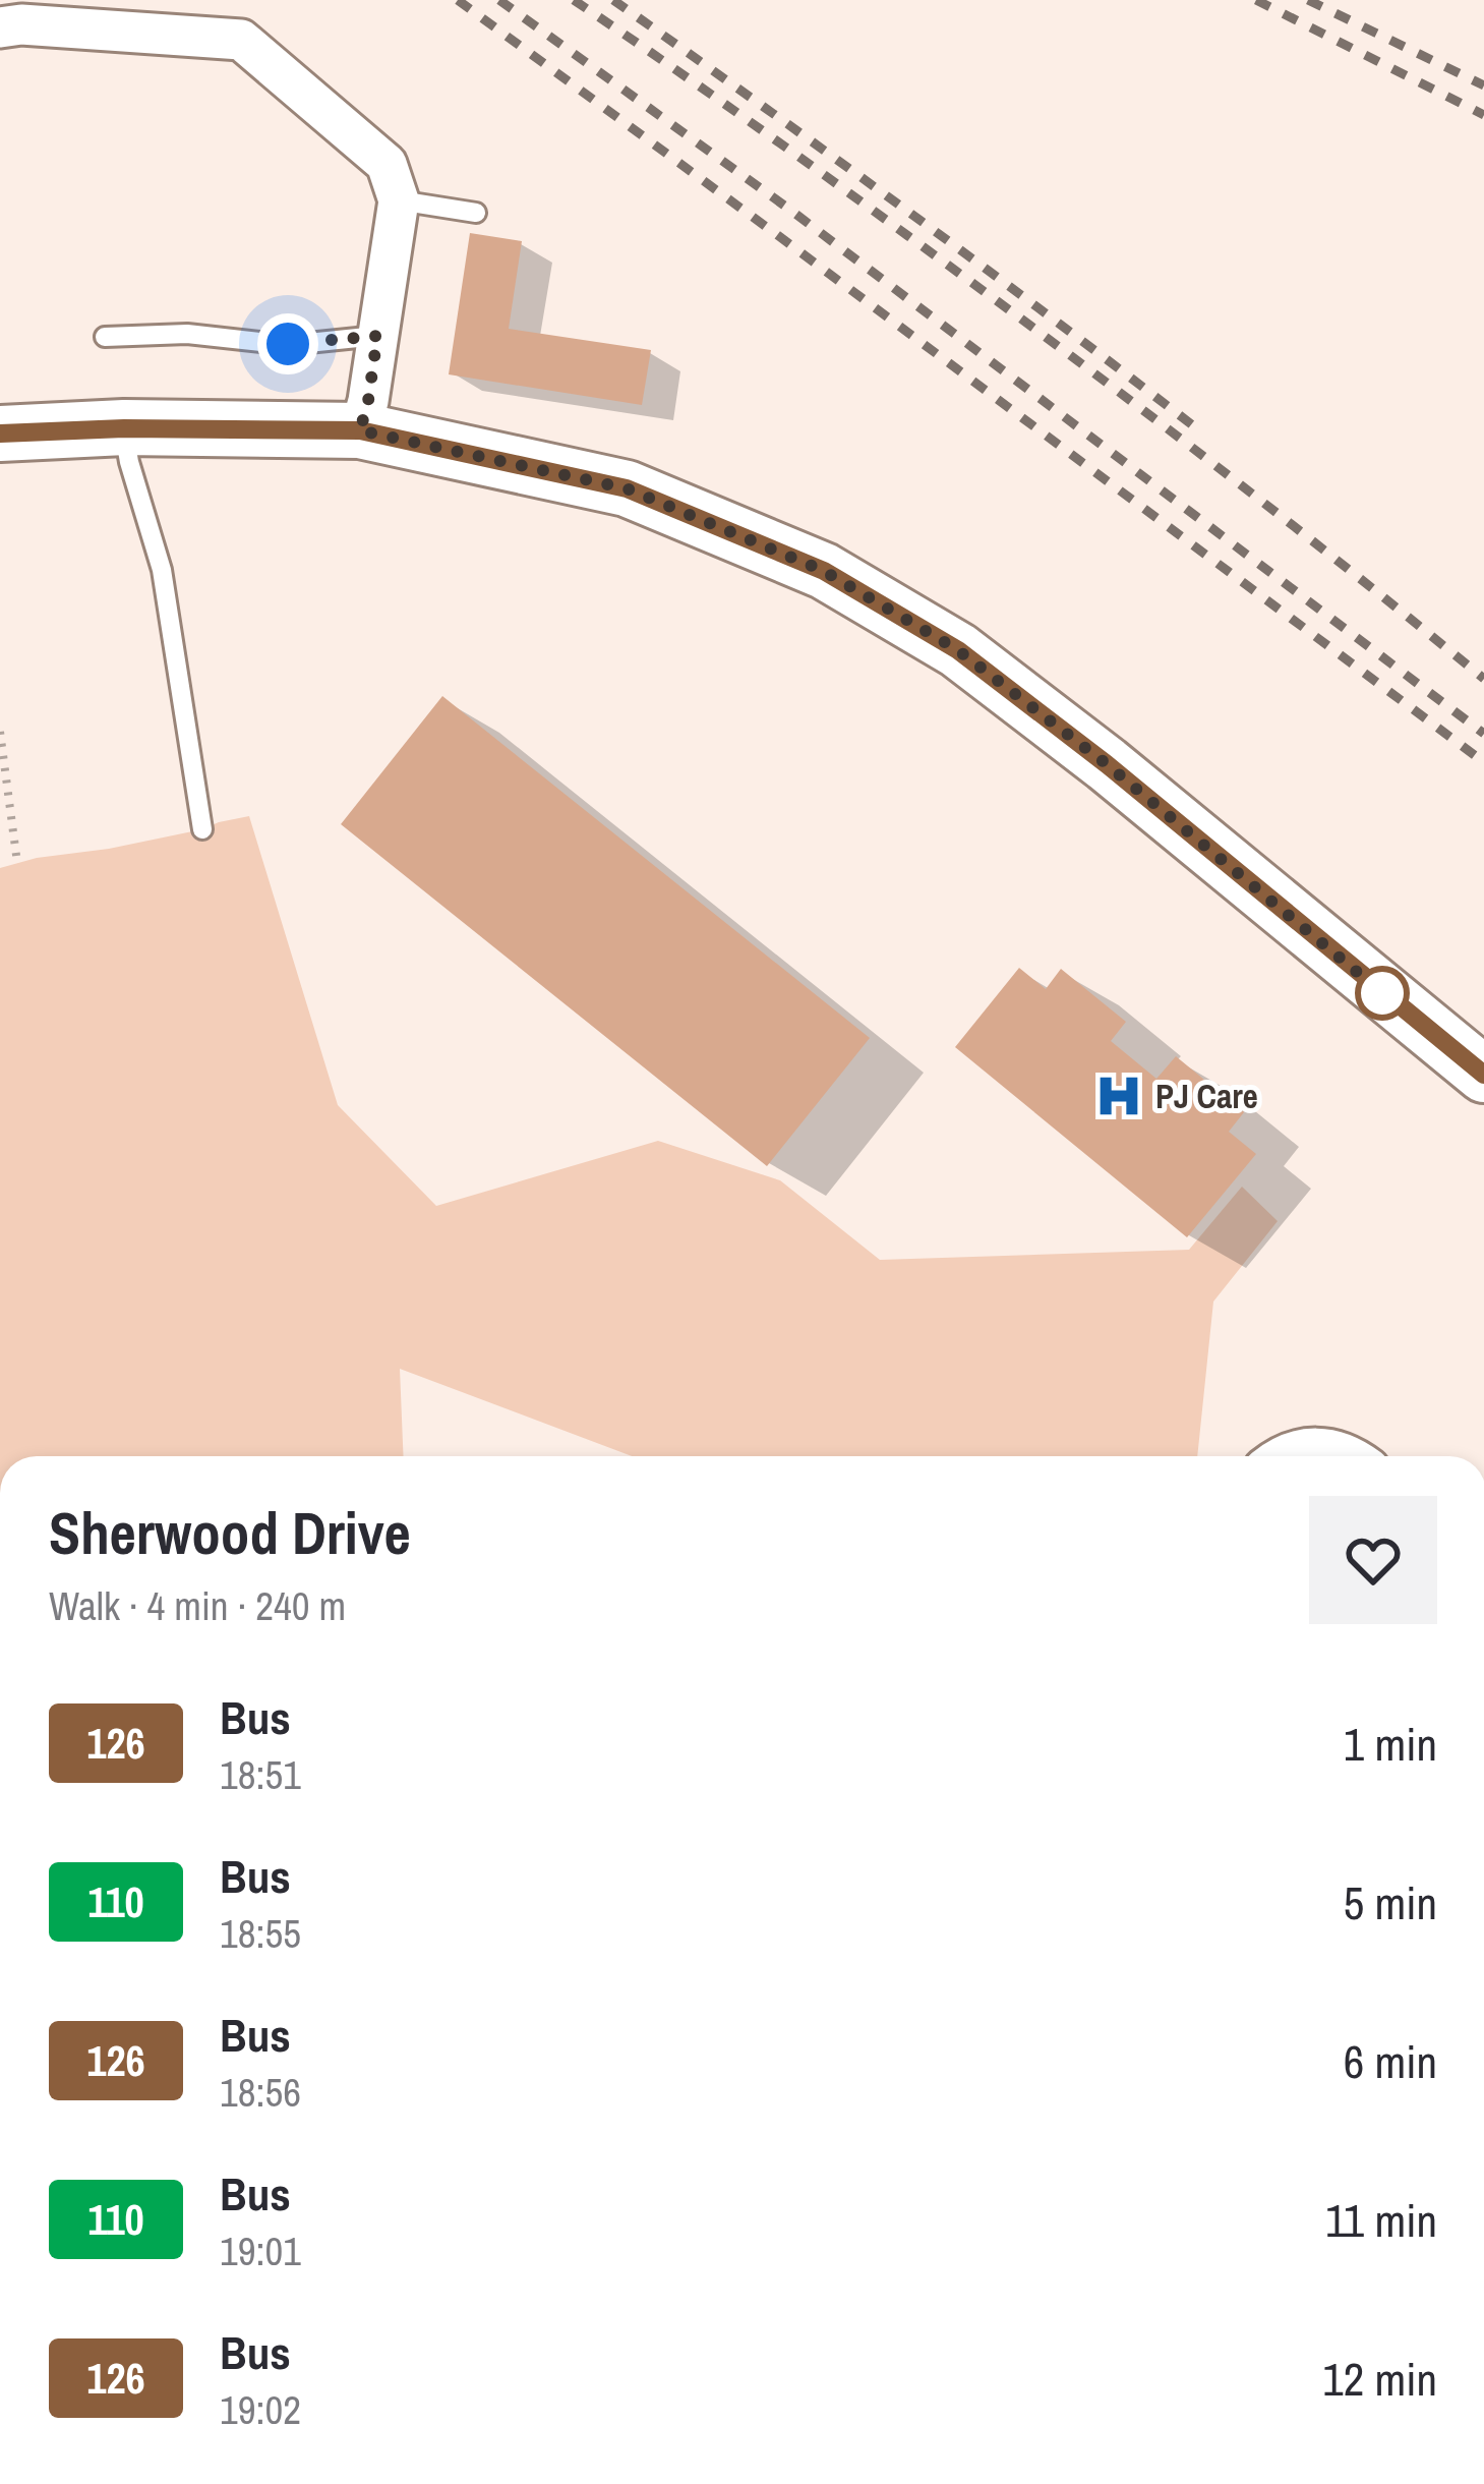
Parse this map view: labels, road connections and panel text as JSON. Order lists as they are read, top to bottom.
{
  "places": {
    "hospital": ["PJ Care"]
  },
  "lines": ["bus line 126"],
  "page": {
    "heading": ["Sherwood Drive", "Walk · 4 min · 240 m"],
    "list": [
      {
        "mark": "126",
        "name": "Bus",
        "note": "18:51",
        "value": "1 min"
      },
      {
        "mark": "110",
        "name": "Bus",
        "note": "18:55",
        "value": "5 min"
      },
      {
        "mark": "126",
        "name": "Bus",
        "note": "18:56",
        "value": "6 min"
      },
      {
        "mark": "110",
        "name": "Bus",
        "note": "19:01",
        "value": "11 min"
      },
      {
        "mark": "126",
        "name": "Bus",
        "note": "19:02",
        "value": "12 min"
      }
    ]
  }
}
